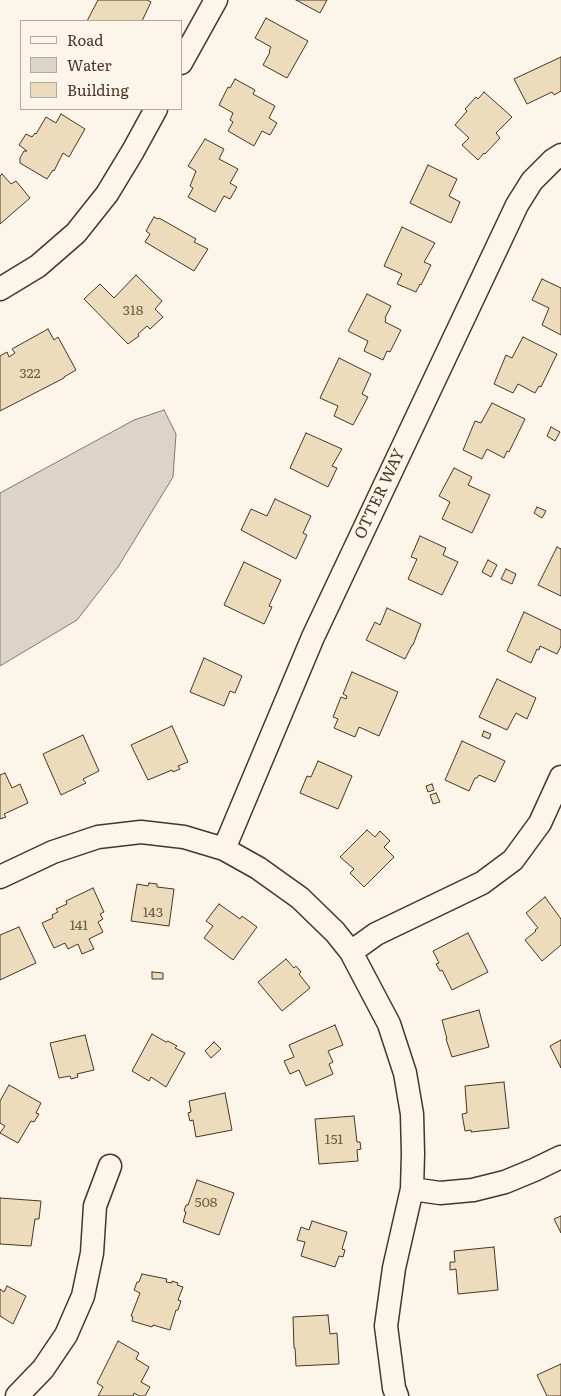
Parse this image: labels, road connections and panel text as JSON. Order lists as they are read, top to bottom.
{
  "streets": {
    "street": ["OTTER WAY"]
  },
  "house_numbers": [
    "318",
    "322",
    "143",
    "141",
    "151",
    "508"
  ],
  "legend": ["Road", "Water", "Building"]
}
